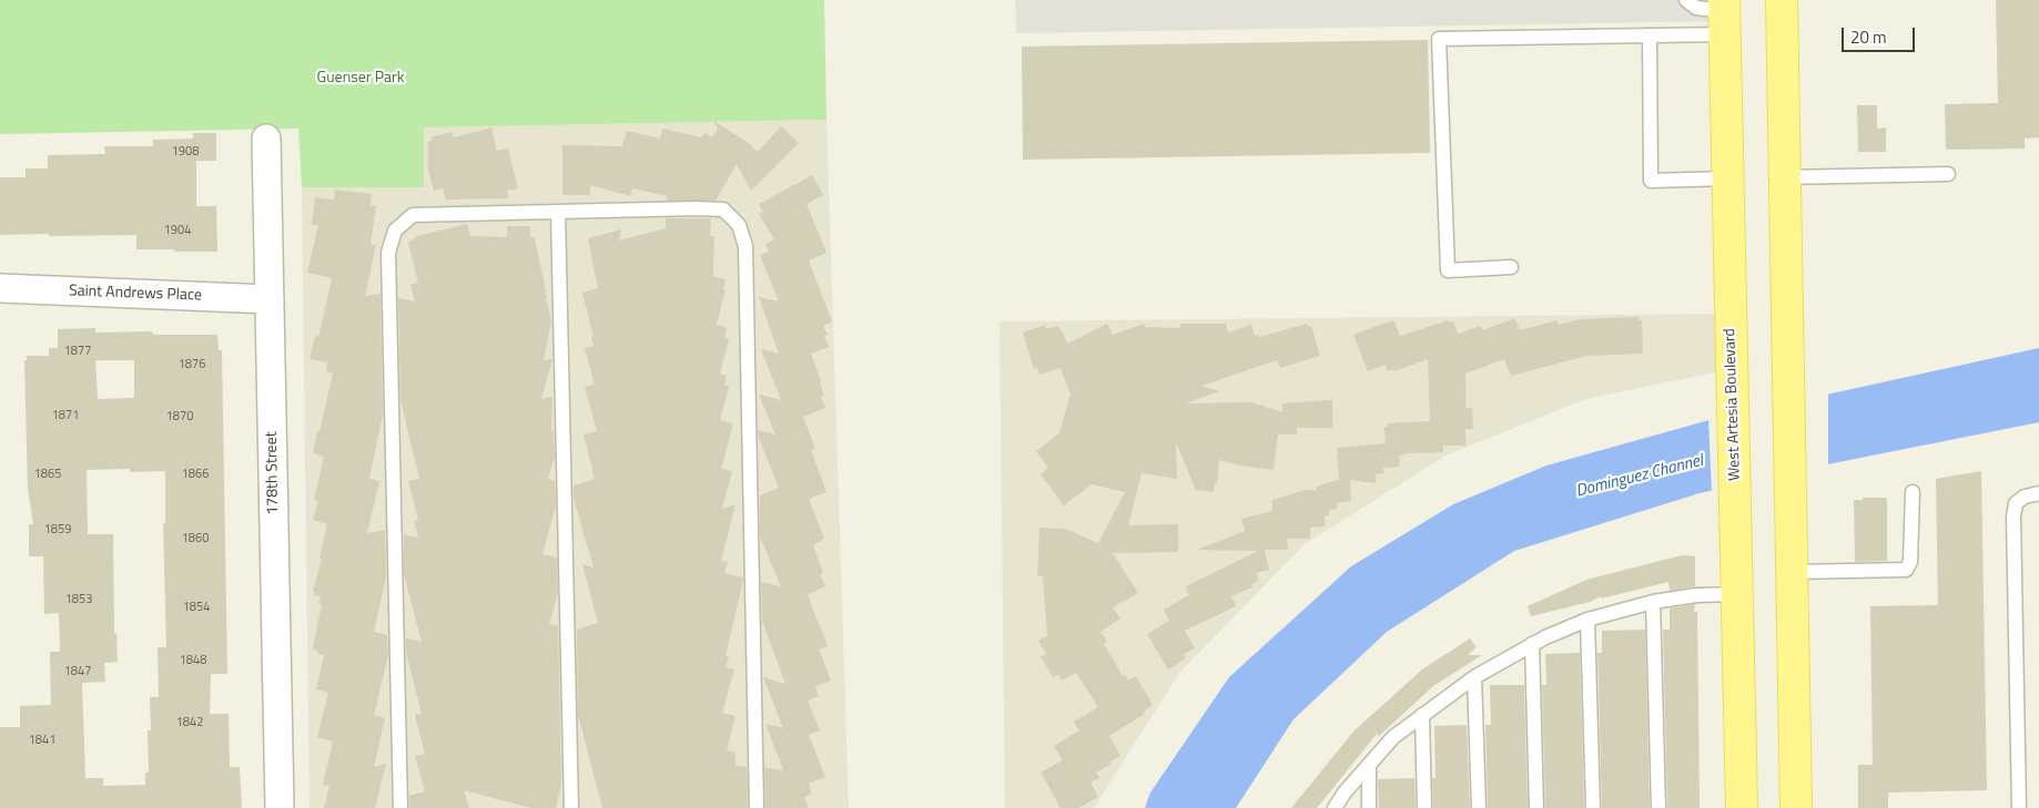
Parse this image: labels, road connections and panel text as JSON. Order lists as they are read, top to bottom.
{
  "streets": {
    "main road": ["West Artesia Boulevard"],
    "street": ["Saint Andrews Place", "178th Street"]
  },
  "crossings": [
    ["Saint Andrews Place", "178th Street"]
  ],
  "water": ["Dominguez Channel"],
  "parks": ["Guenser Park"],
  "house_numbers": [
    "1908",
    "1904",
    "1877",
    "1876",
    "1871",
    "1870",
    "1865",
    "1866",
    "1859",
    "1860",
    "1853",
    "1854",
    "1848",
    "1847",
    "1842",
    "1841"
  ],
  "scale_bar": "20 m"
}
